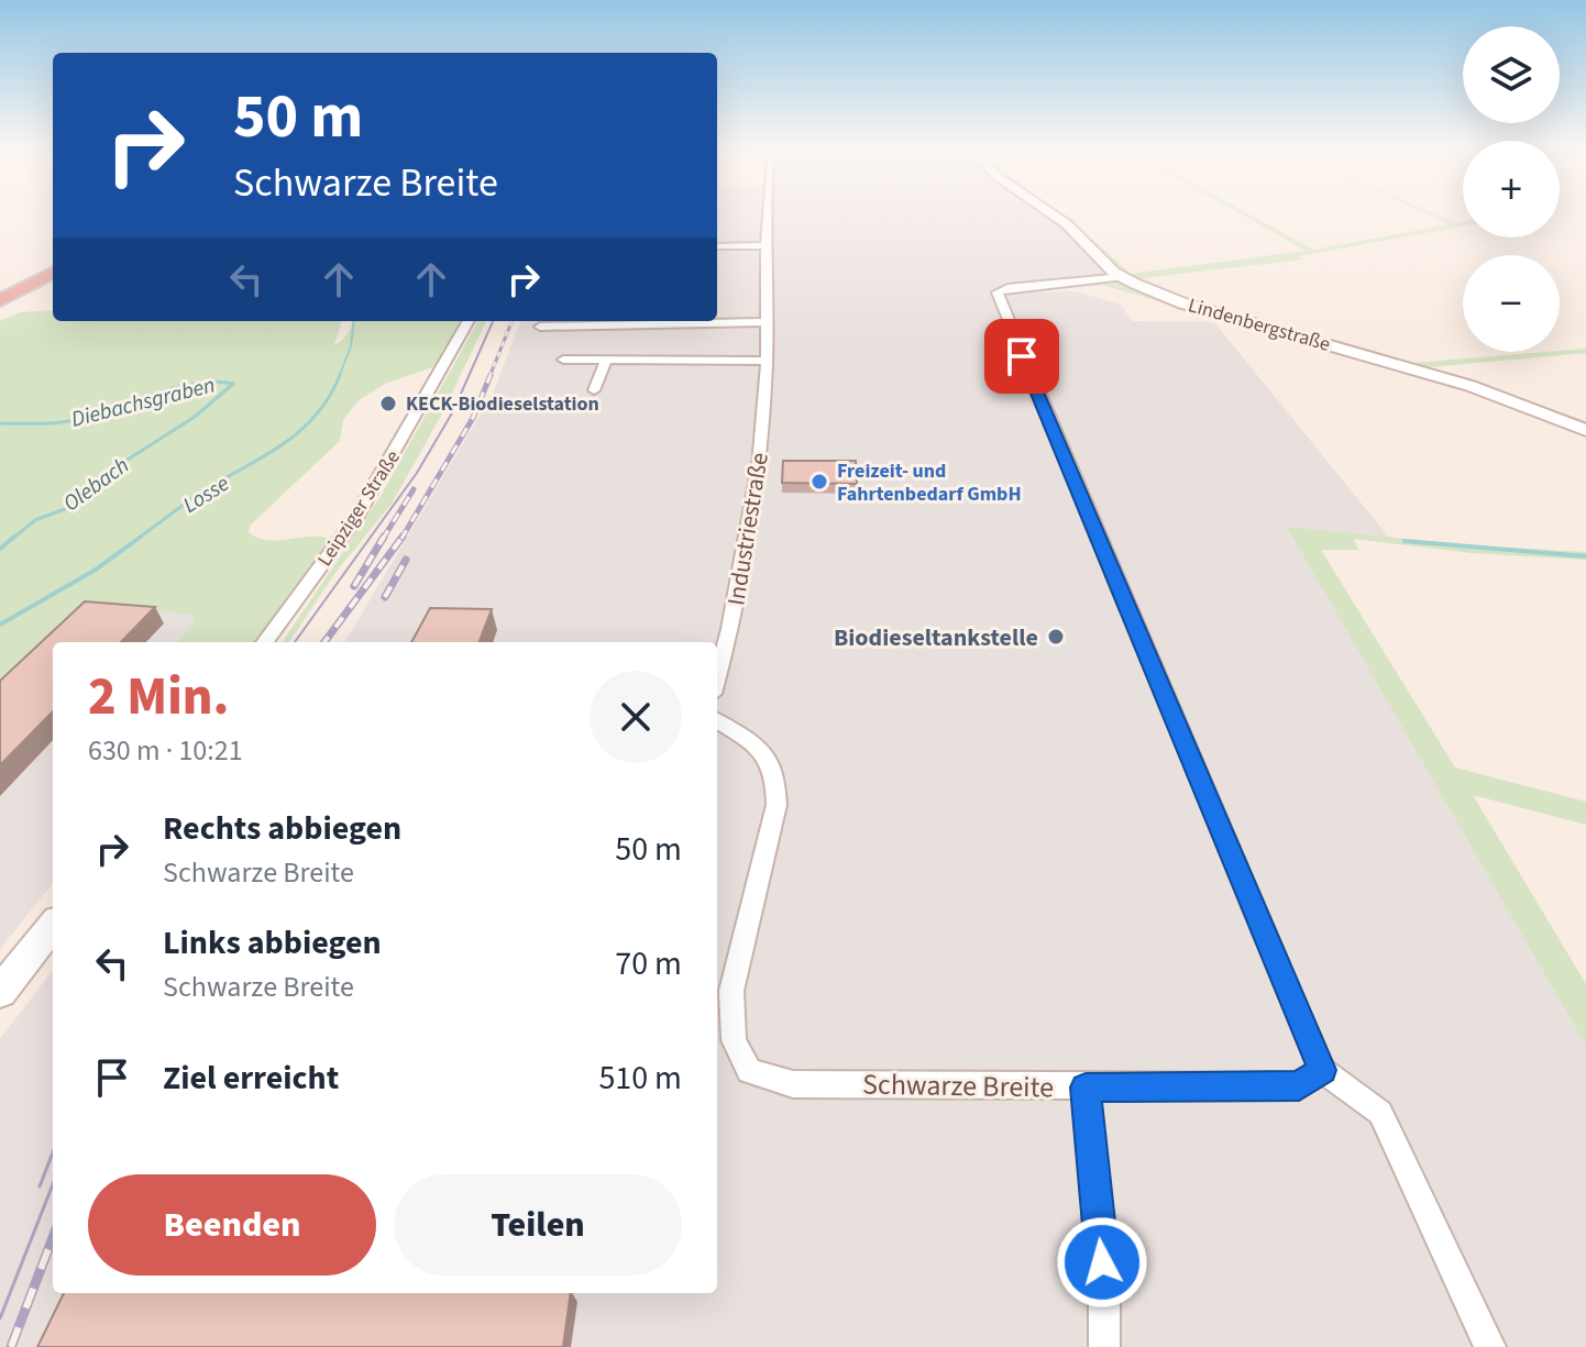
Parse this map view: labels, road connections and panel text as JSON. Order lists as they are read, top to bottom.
{
  "streets": {
    "main road": ["Lindenbergstraße"],
    "street": ["Leipziger Straße", "Industriestraße", "Schwarze Breite"]
  },
  "water": ["Diebachsgraben", "Olebach", "Losse"],
  "places": ["KECK-Biodieselstation", "Freizeit- und Fahrtenbedarf GmbH", "Biodieseltankstelle"],
  "page": {
    "map_buttons": ["+", "−"],
    "turn": ["50 m", "Schwarze Breite"],
    "heading": ["2 Min.", "630 m · 10:21"],
    "list": [
      {
        "name": "Rechts abbiegen",
        "note": "Schwarze Breite",
        "value": "50 m"
      },
      {
        "name": "Links abbiegen",
        "note": "Schwarze Breite",
        "value": "70 m"
      },
      {
        "name": "Ziel erreicht",
        "value": "510 m"
      }
    ],
    "buttons": ["Beenden", "Teilen"]
  }
}
